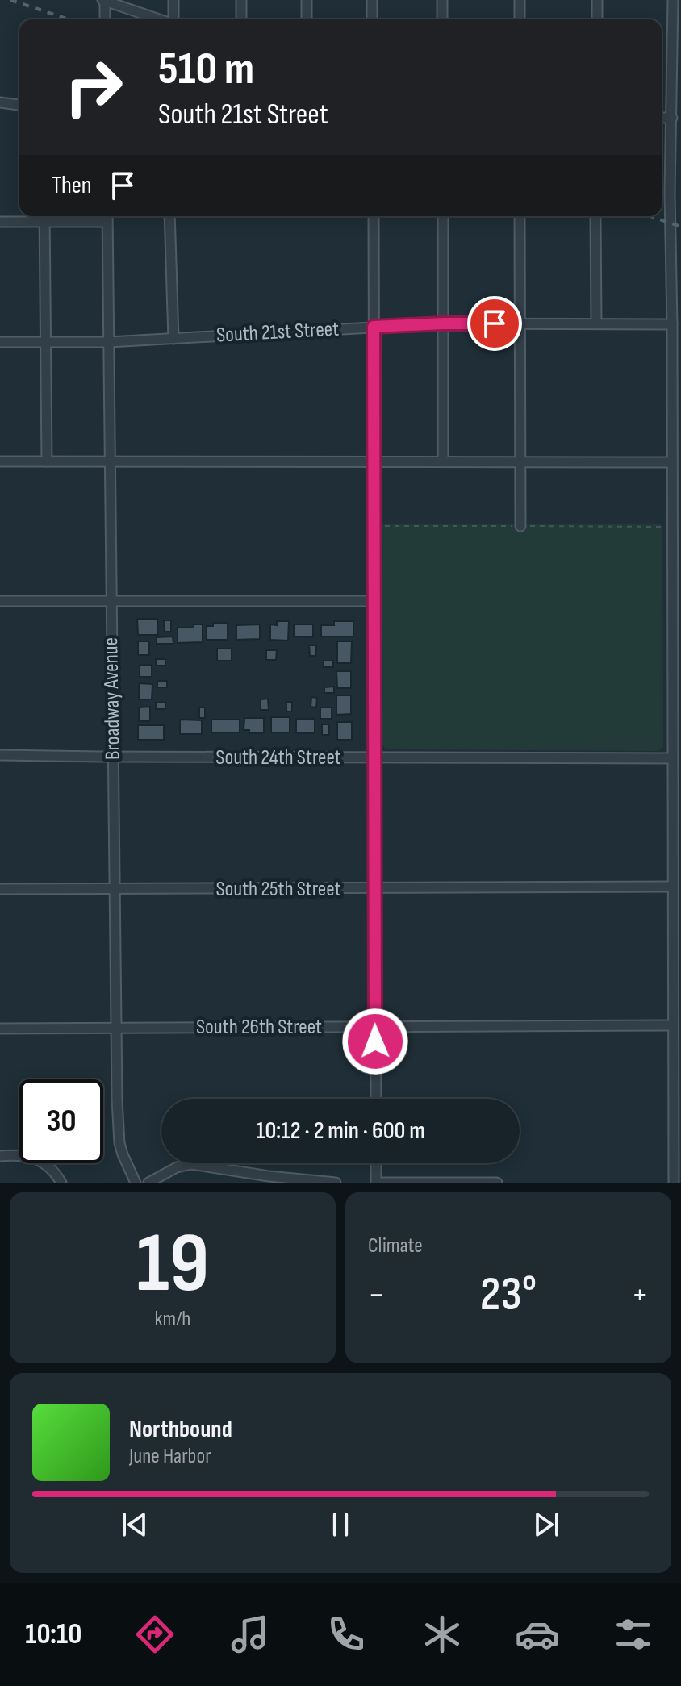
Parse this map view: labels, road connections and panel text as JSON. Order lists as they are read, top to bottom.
{
  "streets": {
    "street": [
      "South 21st Street",
      "Broadway Avenue",
      "South 24th Street",
      "South 25th Street",
      "South 26th Street"
    ]
  },
  "crossings": [
    ["South 21st Street", "Broadway Avenue"],
    ["Broadway Avenue", "South 24th Street"],
    ["Broadway Avenue", "South 25th Street"],
    ["Broadway Avenue", "South 26th Street"]
  ],
  "page": {
    "turn": ["510 m", "South 21st Street"],
    "then": "Then",
    "limit": "30",
    "trip": "10:12 · 2 min · 600 m",
    "tile": [
      ["19", "km/h"],
      "Climate"
    ],
    "heat": ["−", "23°", "+"],
    "song": ["Northbound", "June Harbor"],
    "tabs": "10:10"
  }
}
